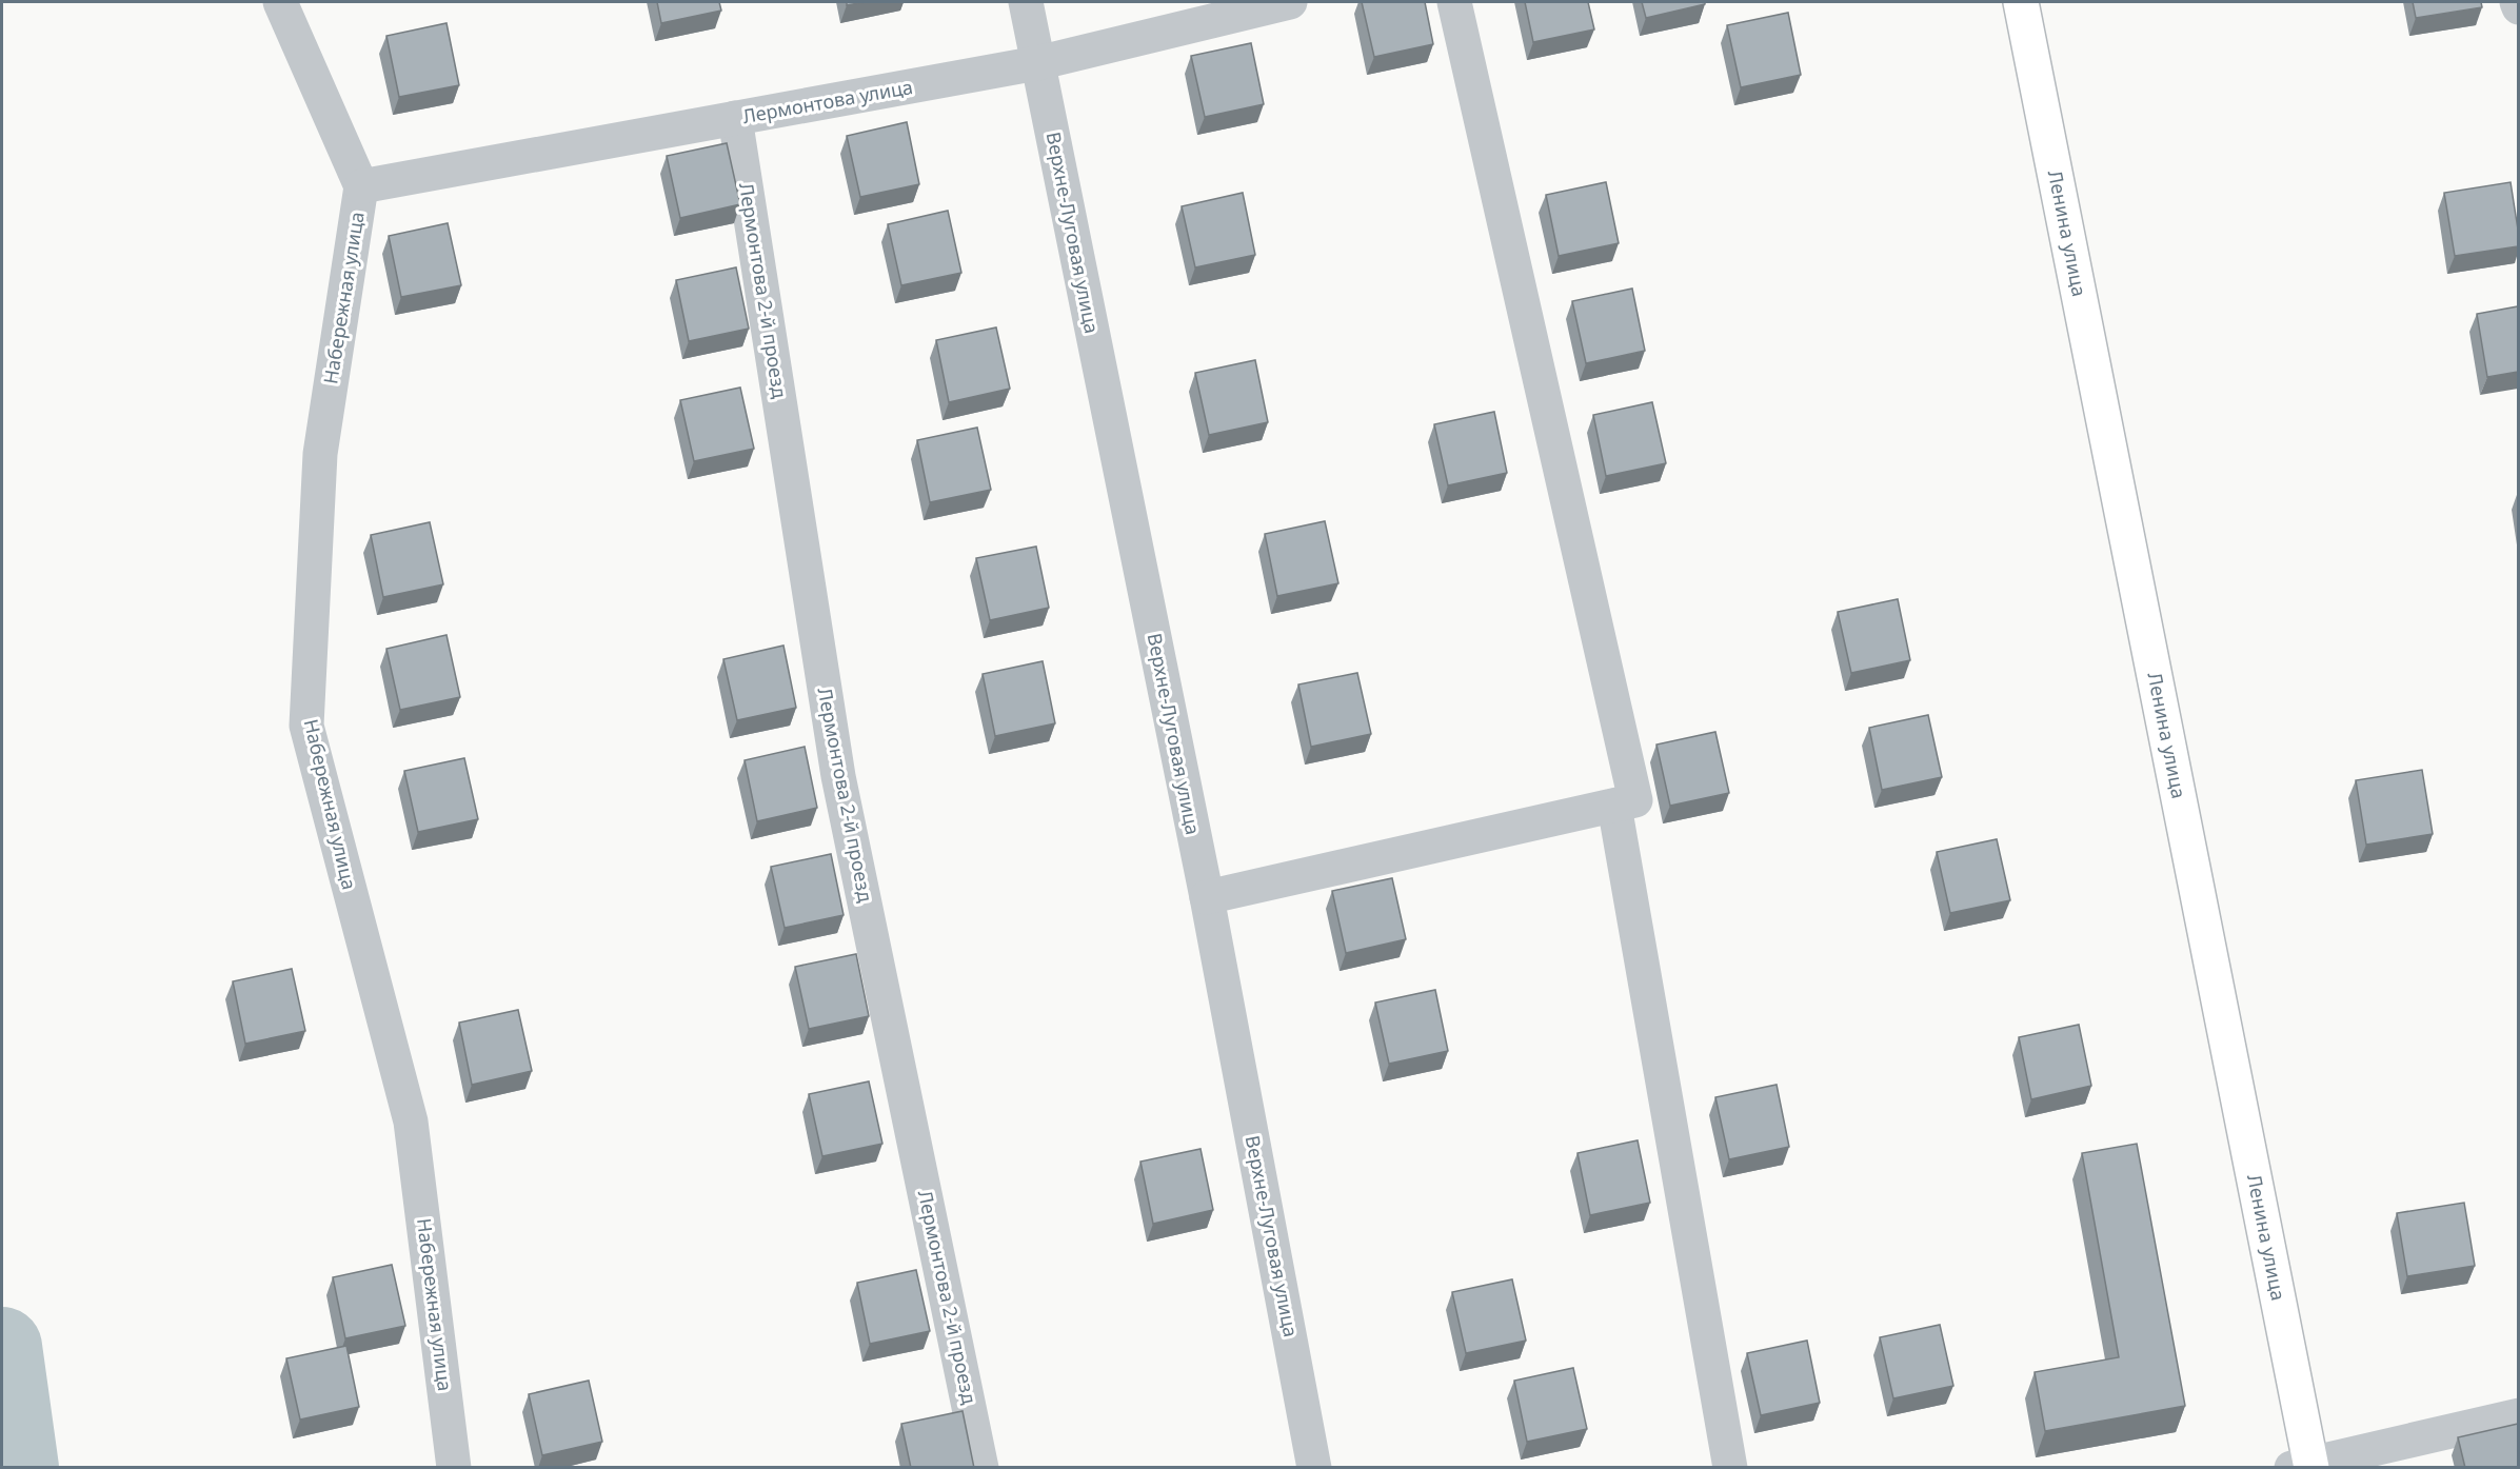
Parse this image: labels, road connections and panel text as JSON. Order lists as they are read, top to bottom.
{
  "streets": {
    "main road": ["Ленина улица"],
    "street": [
      "Лермонтова улица",
      "Верхне-Луговая улица",
      "Лермонтова 2-й проезд",
      "Набережная улица"
    ]
  },
  "crossings": [
    ["Лермонтова улица", "Верхне-Луговая улица"],
    ["Лермонтова улица", "Лермонтова 2-й проезд"],
    ["Лермонтова улица", "Набережная улица"]
  ]
}
